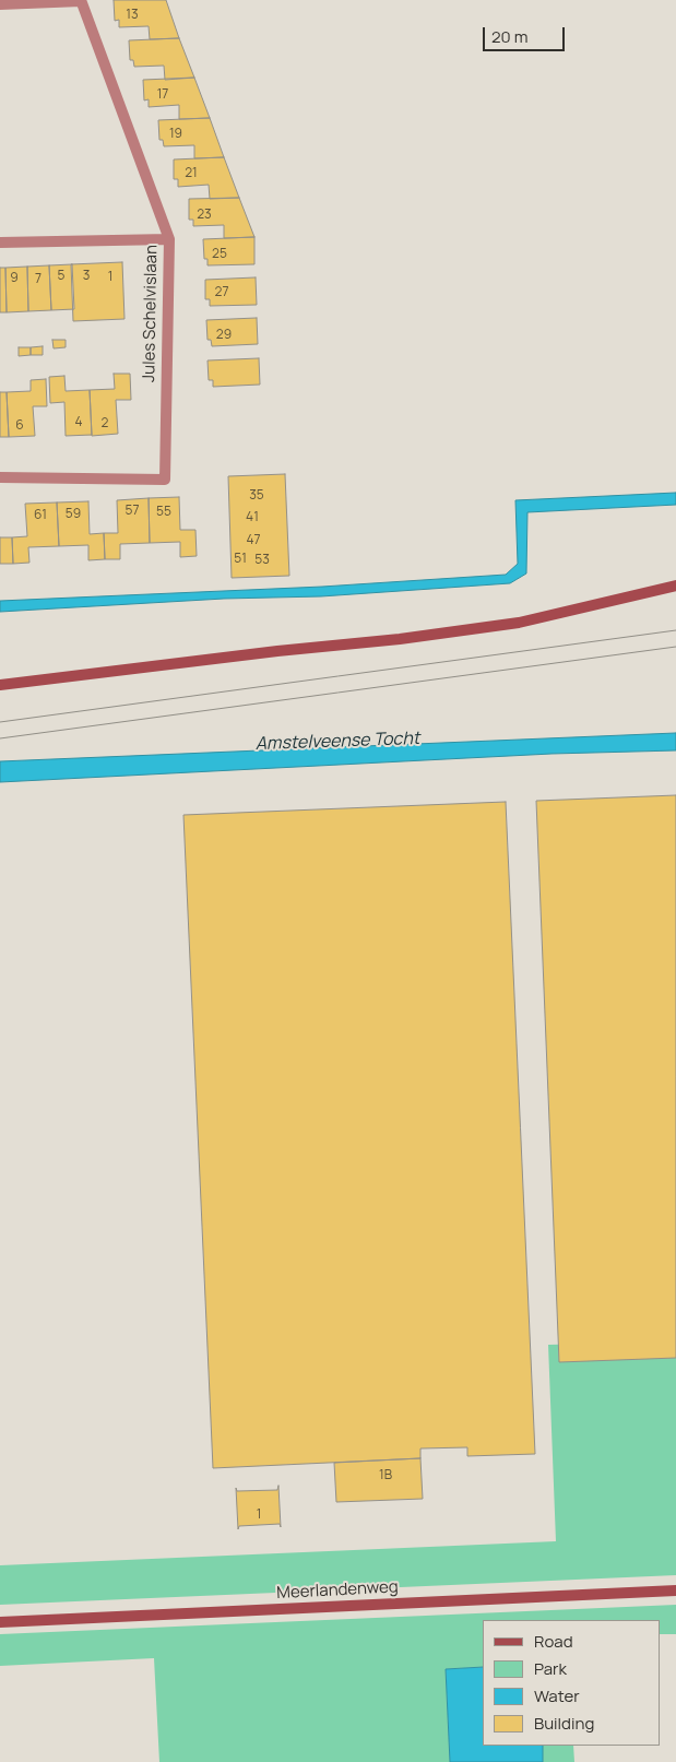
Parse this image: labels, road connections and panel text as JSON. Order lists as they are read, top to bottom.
{
  "streets": {
    "street": ["Jules Schelvislaan", "Meerlandenweg"]
  },
  "water": ["Amstelveense Tocht"],
  "house_numbers": [
    "13",
    "17",
    "19",
    "21",
    "23",
    "25",
    "5",
    "3",
    "1",
    "9",
    "7",
    "27",
    "29",
    "4",
    "2",
    "6",
    "35",
    "57",
    "55",
    "59",
    "61",
    "41",
    "47",
    "51",
    "53",
    "1B",
    "1"
  ],
  "legend": [
    "Road",
    "Park",
    "Water",
    "Building"
  ],
  "scale_bar": "20 m"
}
